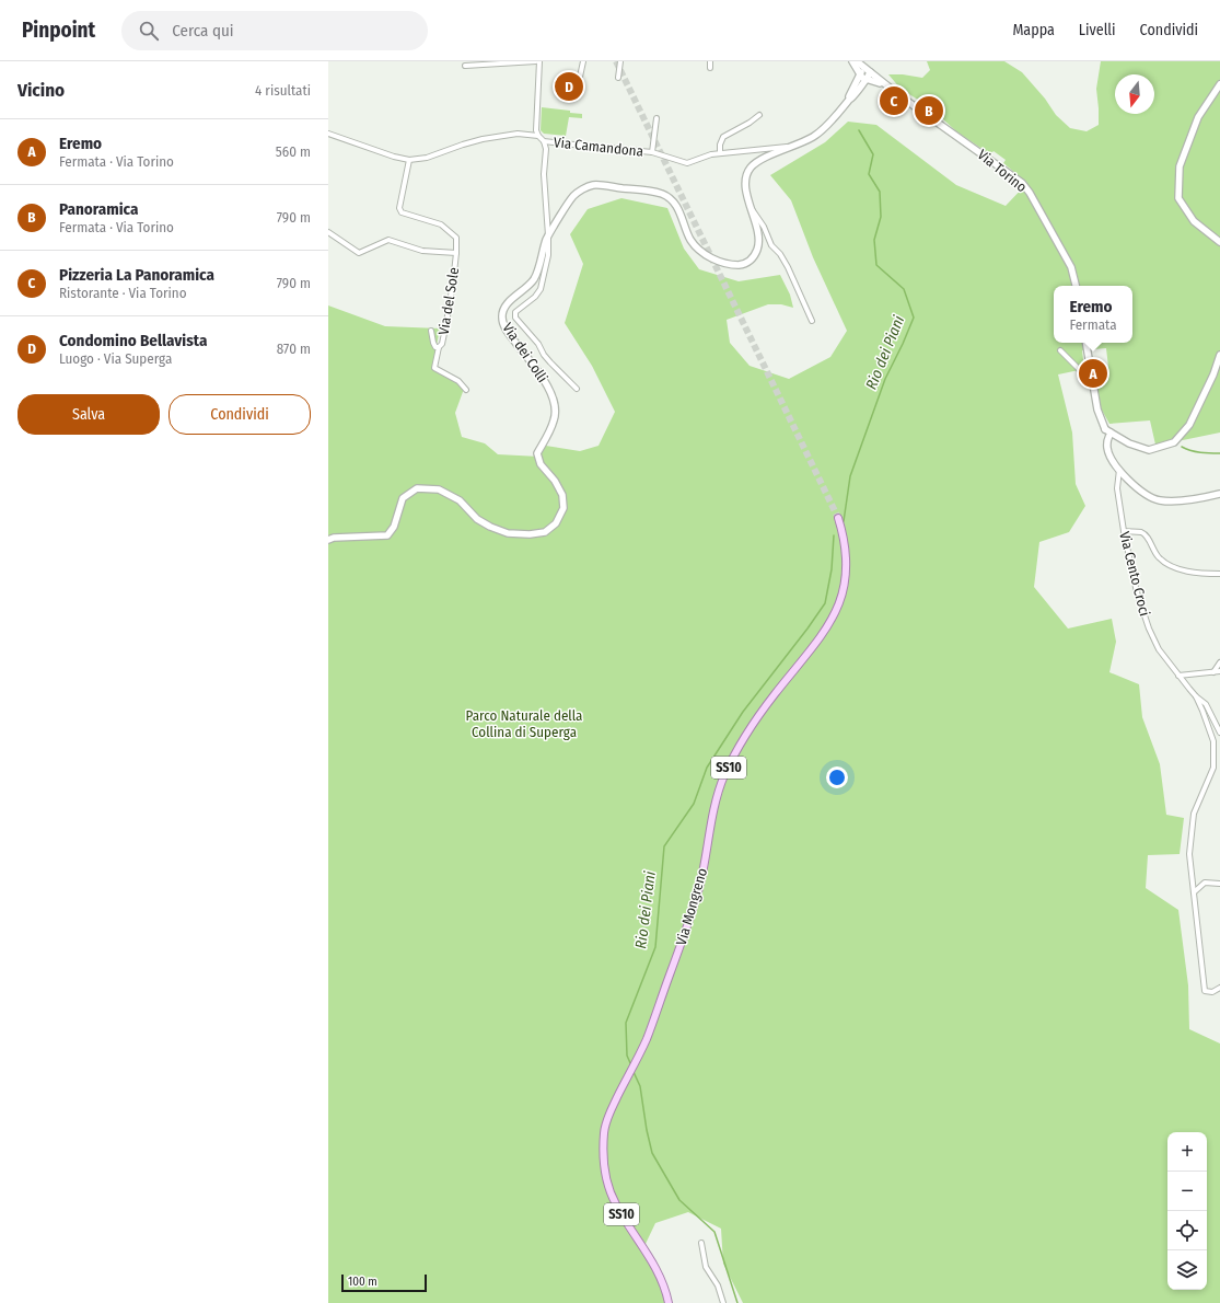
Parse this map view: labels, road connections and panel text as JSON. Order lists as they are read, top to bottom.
{
  "streets": {
    "main road": ["SS10", "Via Mongreno"],
    "street": [
      "Via Camandona",
      "Via Torino",
      "Via del Sole",
      "Via dei Colli",
      "Via Cento Croci"
    ]
  },
  "crossings": [
    ["Via Camandona", "Via del Sole"],
    ["Via Camandona", "Via dei Colli"],
    ["Via Torino", "Via dei Colli"]
  ],
  "water": ["Rio dei Piani"],
  "parks": ["Parco Naturale della Collina di Superga"],
  "scale_bar": "100 m",
  "north": "bottom",
  "page": {
    "header": "Pinpoint",
    "search": "Cerca qui",
    "nav": ["Mappa", "Livelli", "Condividi"],
    "heading": ["Vicino", "4 risultati"],
    "pins": [
      "D",
      "C",
      "B",
      "A"
    ],
    "list": [
      {
        "mark": "A",
        "name": "Eremo",
        "note": "Fermata · Via Torino",
        "value": "560 m"
      },
      {
        "mark": "B",
        "name": "Panoramica",
        "note": "Fermata · Via Torino",
        "value": "790 m"
      },
      {
        "mark": "C",
        "name": "Pizzeria La Panoramica",
        "note": "Ristorante · Via Torino",
        "value": "790 m"
      },
      {
        "mark": "D",
        "name": "Condomino Bellavista",
        "note": "Luogo · Via Superga",
        "value": "870 m"
      }
    ],
    "popup": ["Eremo", "Fermata"],
    "buttons": ["Salva", "Condividi"],
    "map_buttons": ["+", "−"],
    "scale": "100 m"
  }
}
